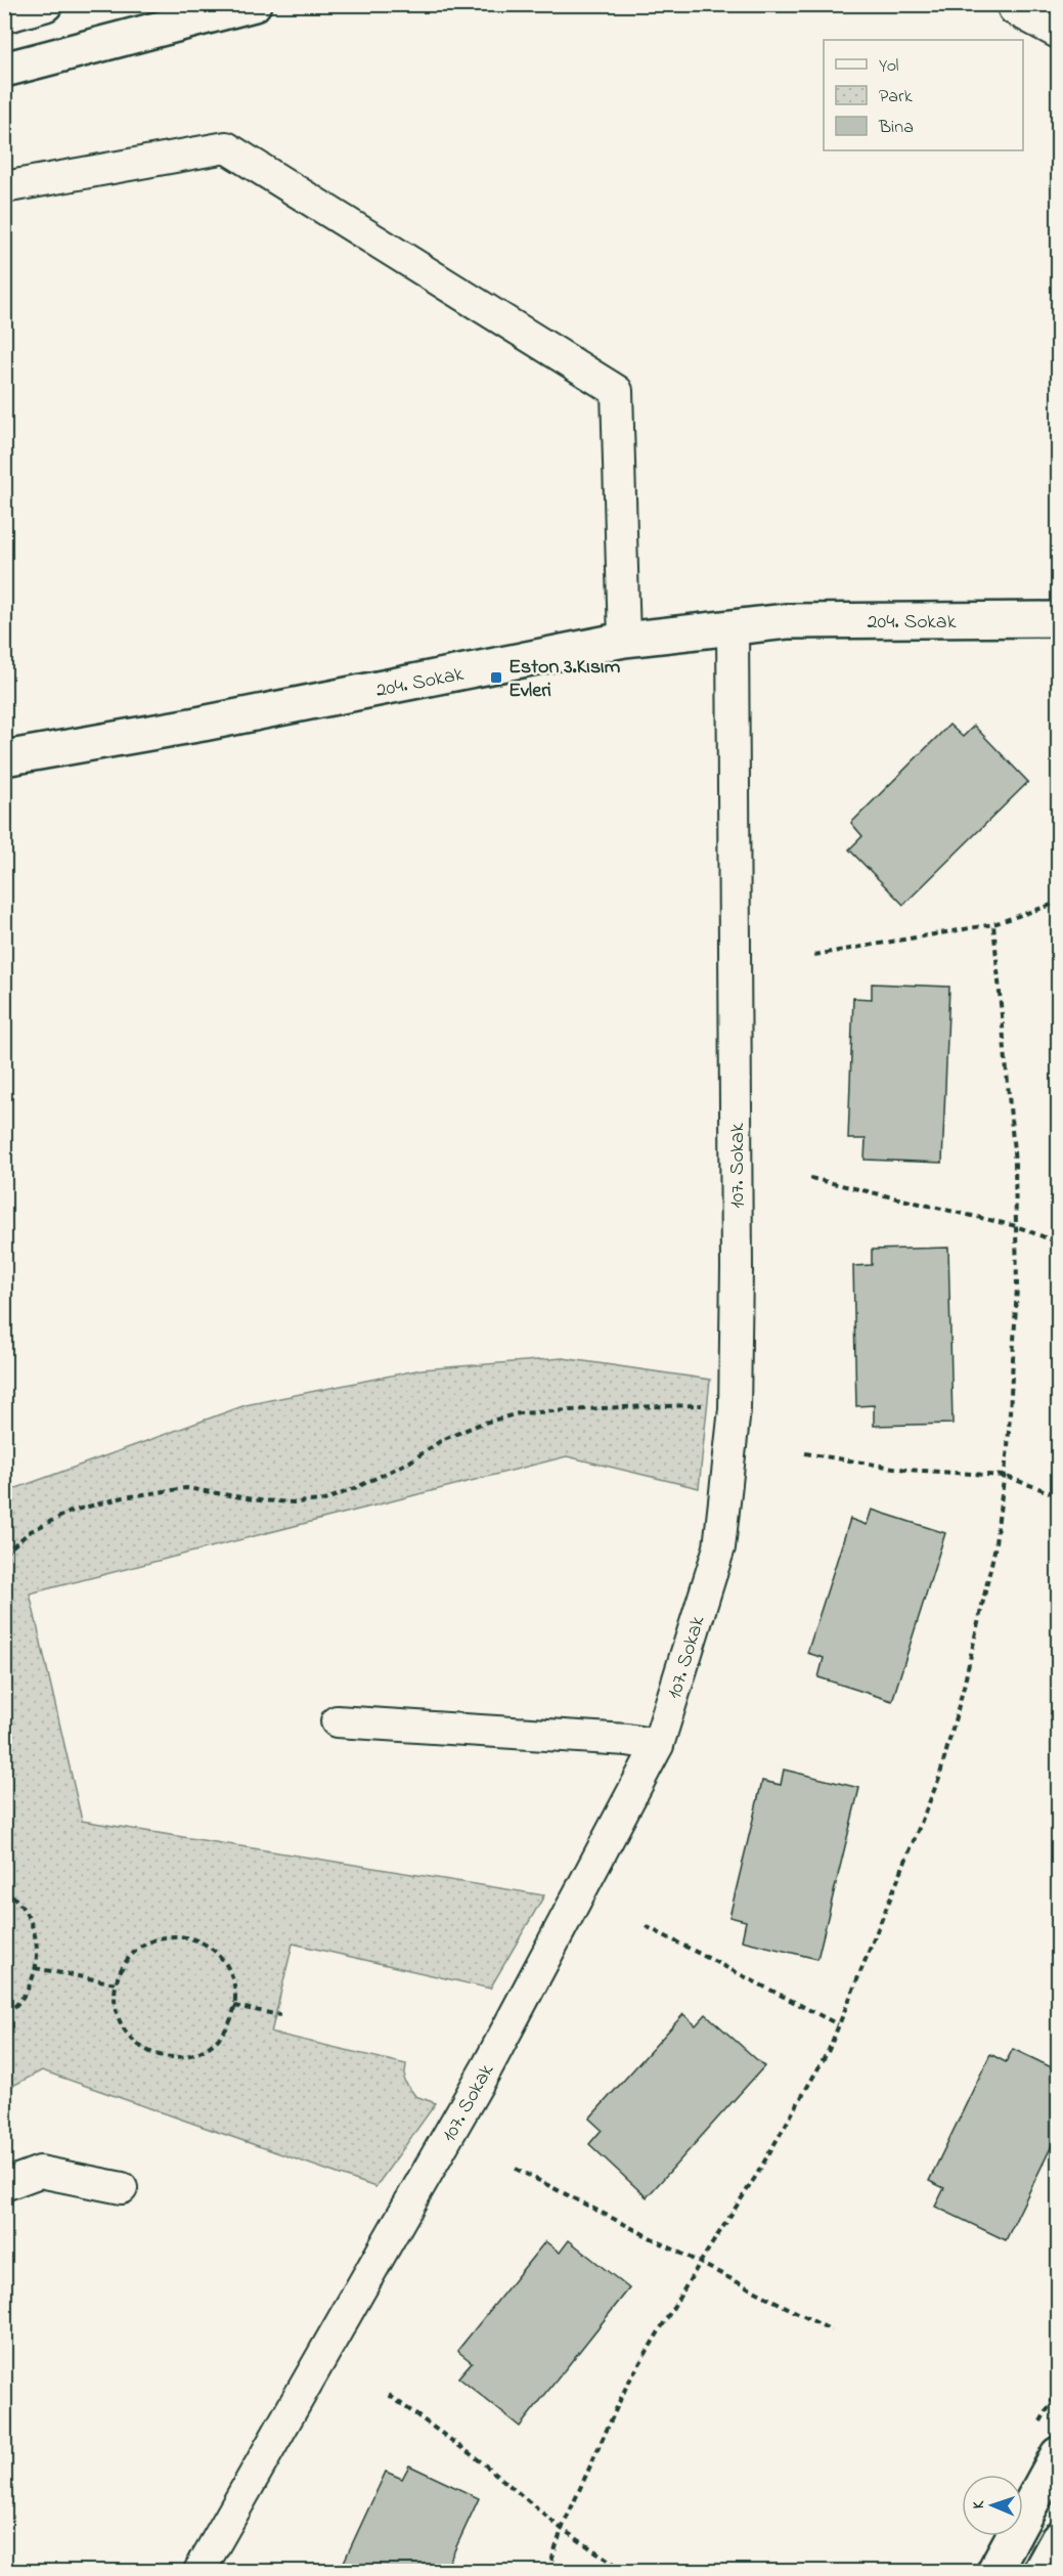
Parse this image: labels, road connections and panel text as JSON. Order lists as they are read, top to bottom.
{
  "streets": {
    "street": ["204. Sokak", "107. Sokak"]
  },
  "crossings": [
    ["204. Sokak", "107. Sokak"]
  ],
  "places": {
    "transit": ["Eston 3.Kısım Evleri"]
  },
  "legend": ["Yol", "Park", "Bina"],
  "north": "left"
}
